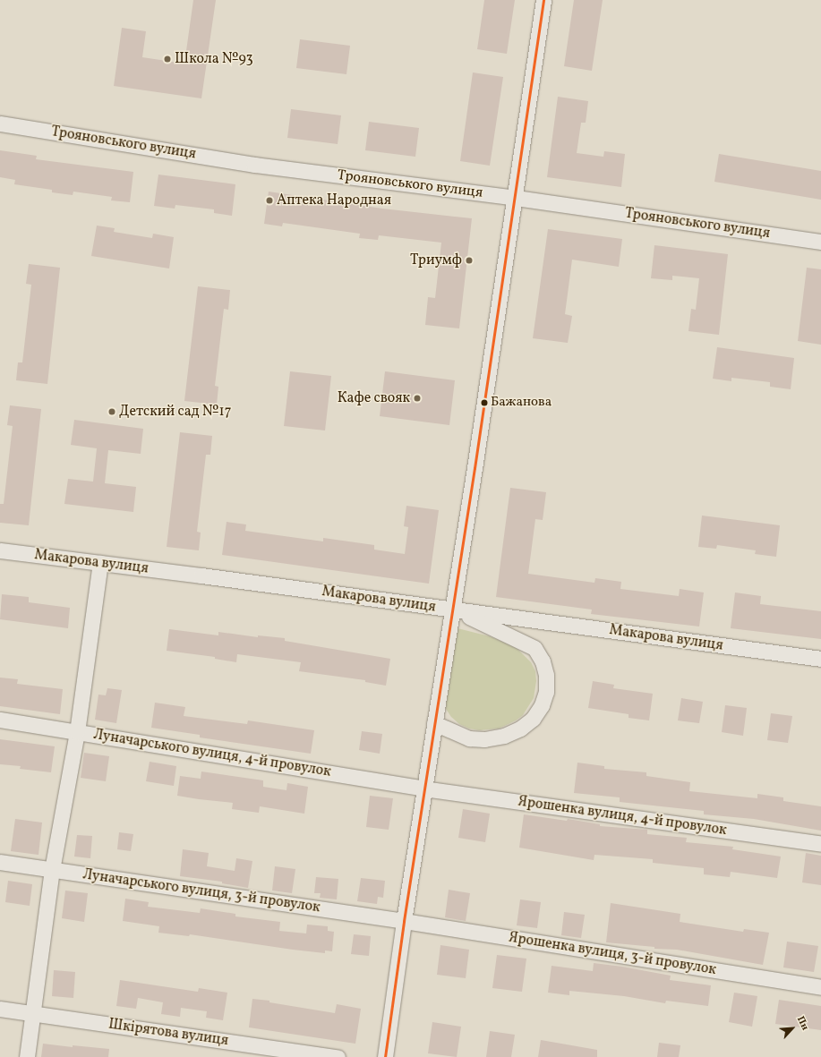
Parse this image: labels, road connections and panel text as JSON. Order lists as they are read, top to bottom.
{
  "streets": {
    "street": [
      "Трояновського вулиця",
      "Макарова вулиця",
      "Луначарського вулиця, 4-й провулок",
      "Ярошенка вулиця, 4-й провулок",
      "Луначарського вулиця, 3-й провулок",
      "Ярошенка вулиця, 3-й провулок",
      "Шкірятова вулиця"
    ]
  },
  "crossings": [
    ["Луначарського вулиця, 4-й провулок", "Ярошенка вулиця, 4-й провулок"],
    ["Луначарського вулиця, 3-й провулок", "Ярошенка вулиця, 3-й провулок"]
  ],
  "places": [
    "Школа №93",
    "Аптека Народная",
    "Триумф",
    "Кафе свояк",
    "Бажанова",
    "Детский сад №17"
  ],
  "north": "top right"
}
